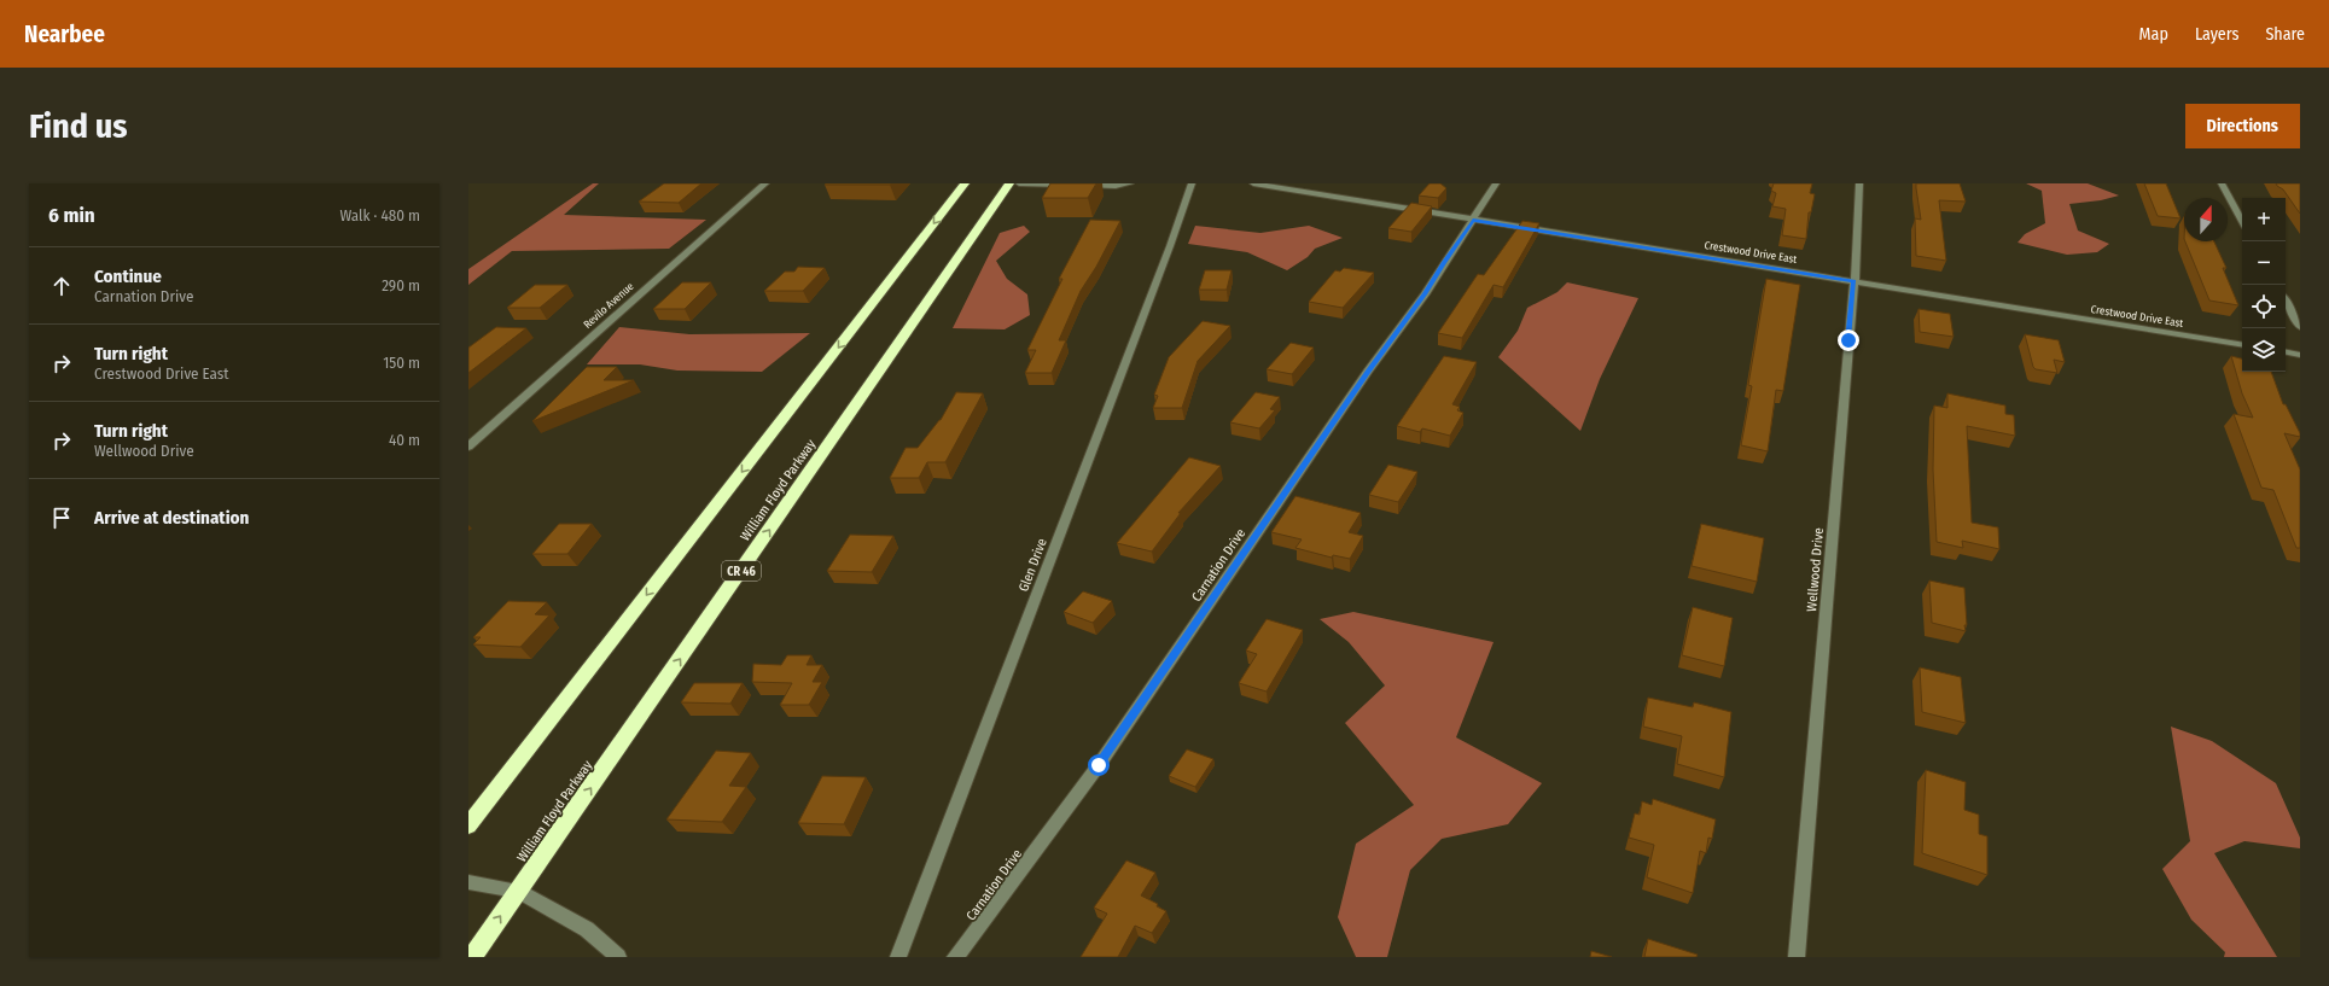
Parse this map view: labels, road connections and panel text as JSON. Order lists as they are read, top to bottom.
{
  "streets": {
    "highway": ["William Floyd Parkway", "CR 46"],
    "street": [
      "Crestwood Drive East",
      "Revilo Avenue",
      "Glen Drive",
      "Carnation Drive",
      "Wellwood Drive"
    ]
  },
  "crossings": [
    ["Crestwood Drive East", "Carnation Drive"],
    ["Crestwood Drive East", "Wellwood Drive"]
  ],
  "north": "top",
  "page": {
    "header": "Nearbee",
    "nav": ["Map", "Layers", "Share"],
    "buttons": "Directions",
    "title": "Find us",
    "heading": ["6 min", "Walk · 480 m"],
    "map_buttons": ["+", "−"],
    "list": [
      ["Continue", "Carnation Drive", "290 m"],
      ["Turn right", "Crestwood Drive East", "150 m"],
      ["Turn right", "Wellwood Drive", "40 m"],
      "Arrive at destination"
    ]
  }
}
